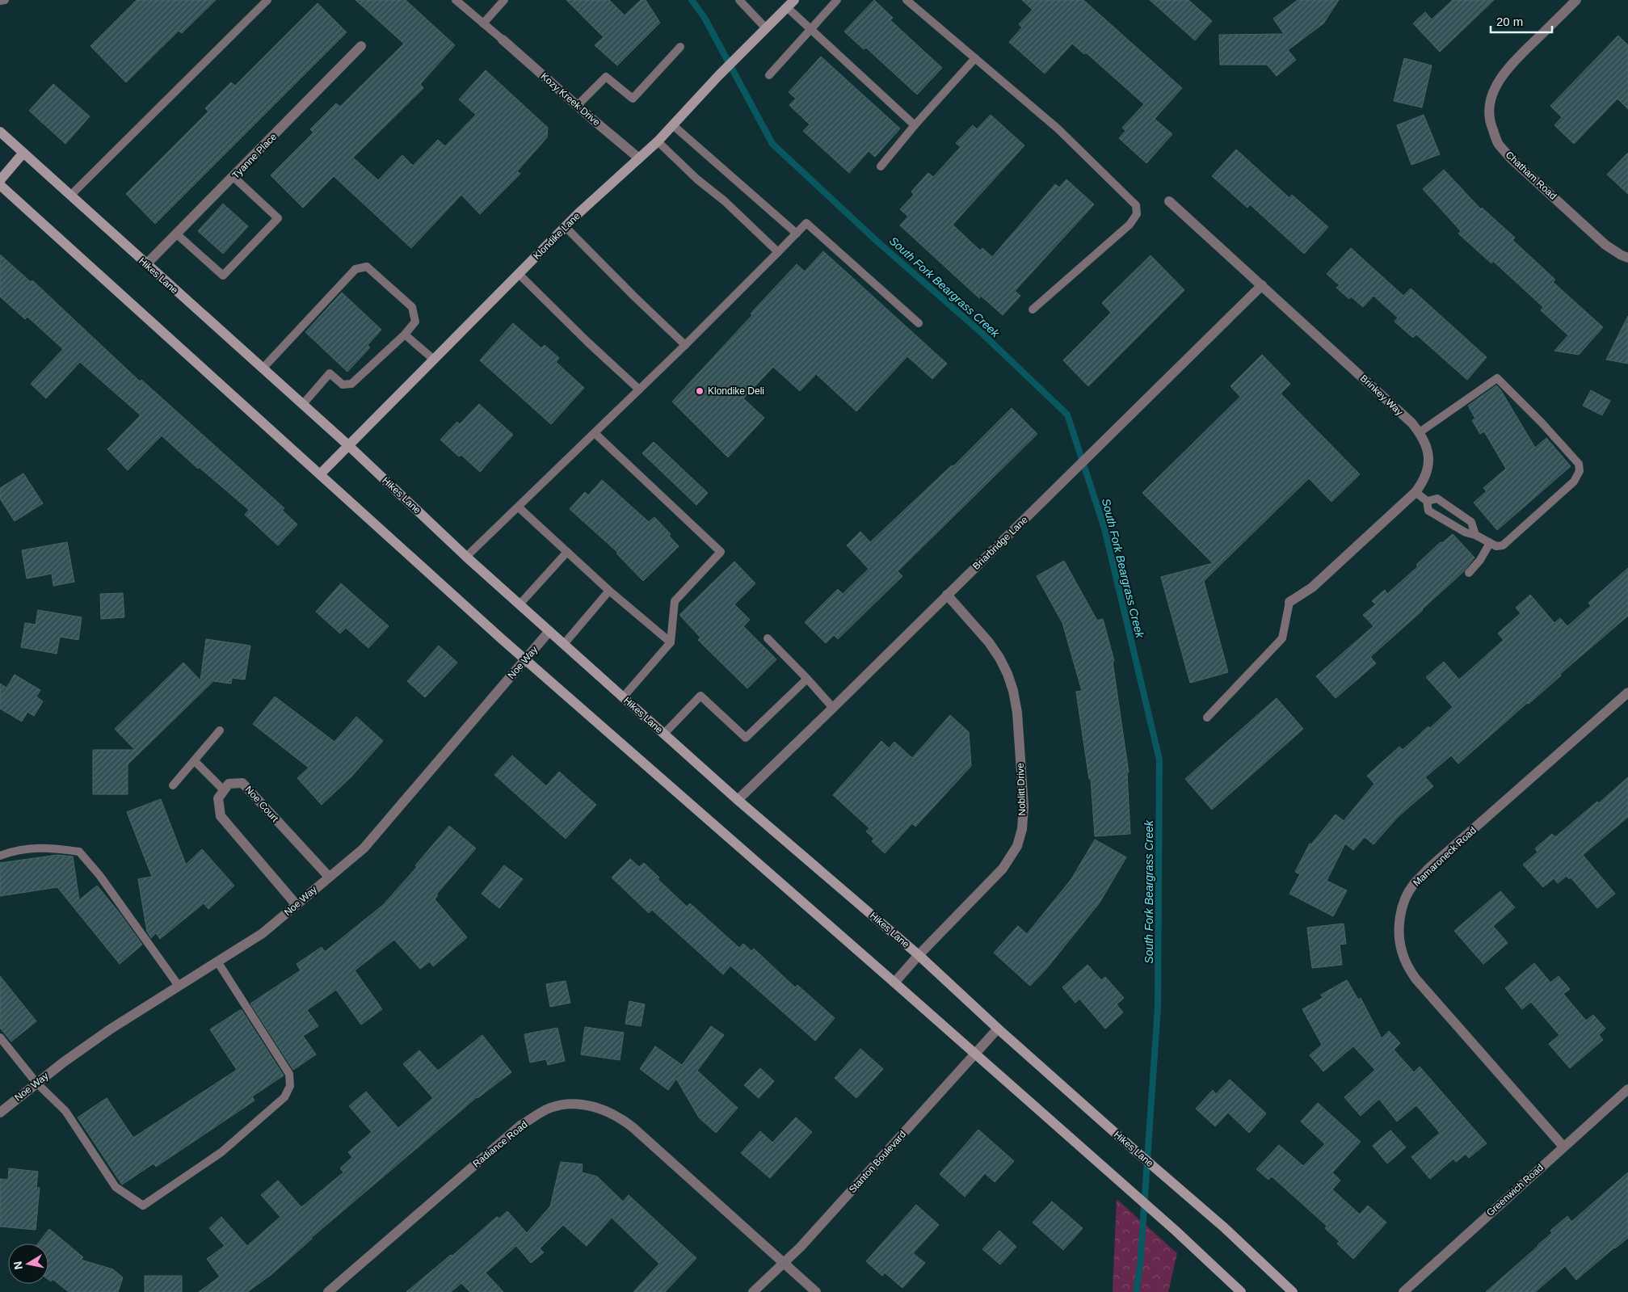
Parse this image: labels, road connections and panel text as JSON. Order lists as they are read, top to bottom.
{
  "streets": {
    "main road": ["Klondike Lane", "Hikes Lane"],
    "street": [
      "Kozy Kreek Drive",
      "Tyanne Place",
      "Chatham Road",
      "Brinkey Way",
      "Briarbridge Lane",
      "Noe Way",
      "Noblitt Drive",
      "Noe Court",
      "Mamaroneck Road",
      "Radiance Road",
      "Stanton Boulevard",
      "Greenwich Road"
    ]
  },
  "crossings": [
    ["Kozy Kreek Drive", "Klondike Lane"],
    ["Tyanne Place", "Hikes Lane"],
    ["Klondike Lane", "Hikes Lane"],
    ["Hikes Lane", "Briarbridge Lane"],
    ["Hikes Lane", "Noe Way"],
    ["Hikes Lane", "Noblitt Drive"],
    ["Hikes Lane", "Stanton Boulevard"],
    ["Brinkey Way", "Briarbridge Lane"],
    ["Briarbridge Lane", "Noblitt Drive"],
    ["Noe Way", "Noe Court"],
    ["Mamaroneck Road", "Greenwich Road"],
    ["Radiance Road", "Stanton Boulevard"]
  ],
  "water": ["South Fork Beargrass Creek"],
  "places": ["Klondike Deli"],
  "scale_bar": "20 m",
  "north": "left"
}
